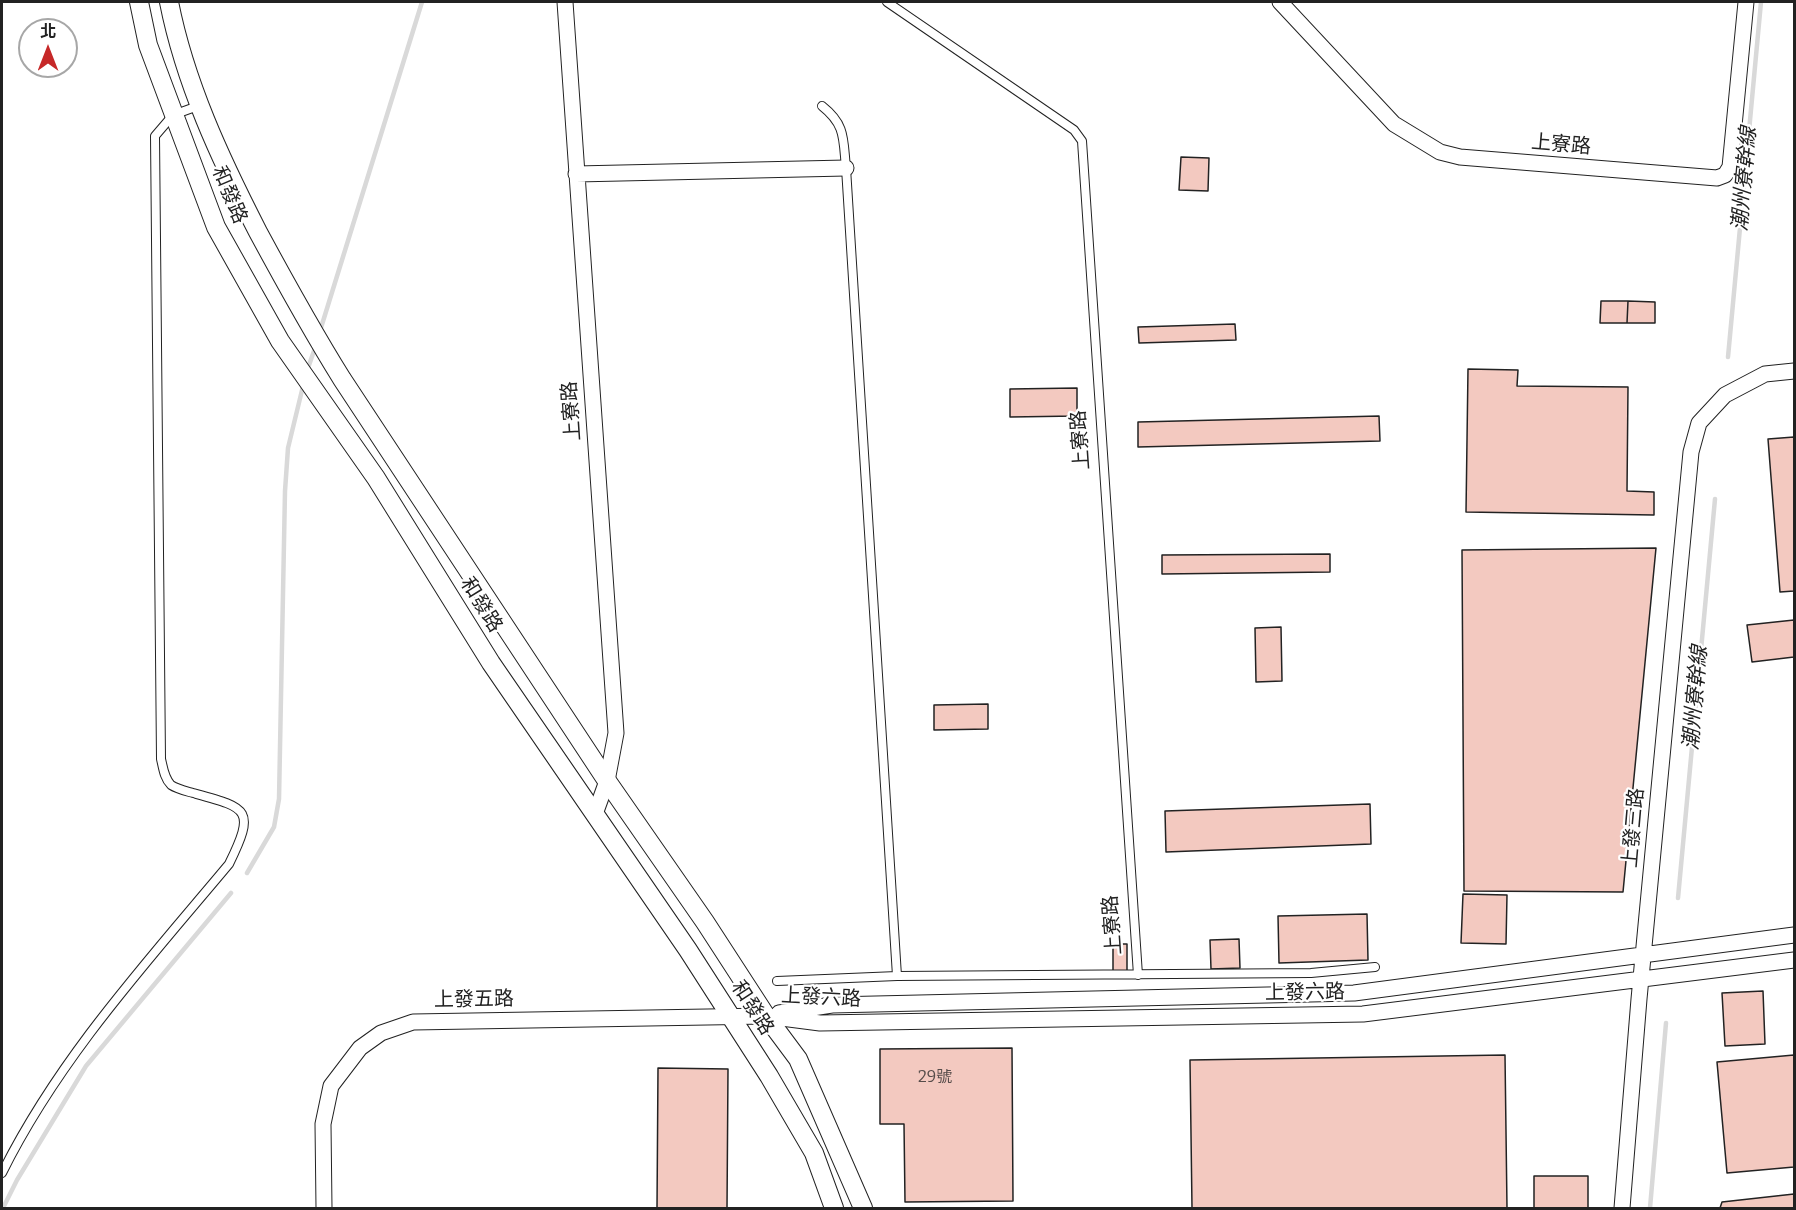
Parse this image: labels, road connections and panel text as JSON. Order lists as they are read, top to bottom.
{
  "streets": {
    "street": [
      "上寮路",
      "和發路",
      "上發三路",
      "上發六路",
      "上發五路"
    ]
  },
  "crossings": [
    ["上寮路", "和發路"],
    ["和發路", "上發六路"],
    ["和發路", "上發五路"],
    ["上發三路", "上發六路"],
    ["上發六路", "上發五路"]
  ],
  "water": ["潮州寮幹線"],
  "house_numbers": ["29號"],
  "north": "top"
}
